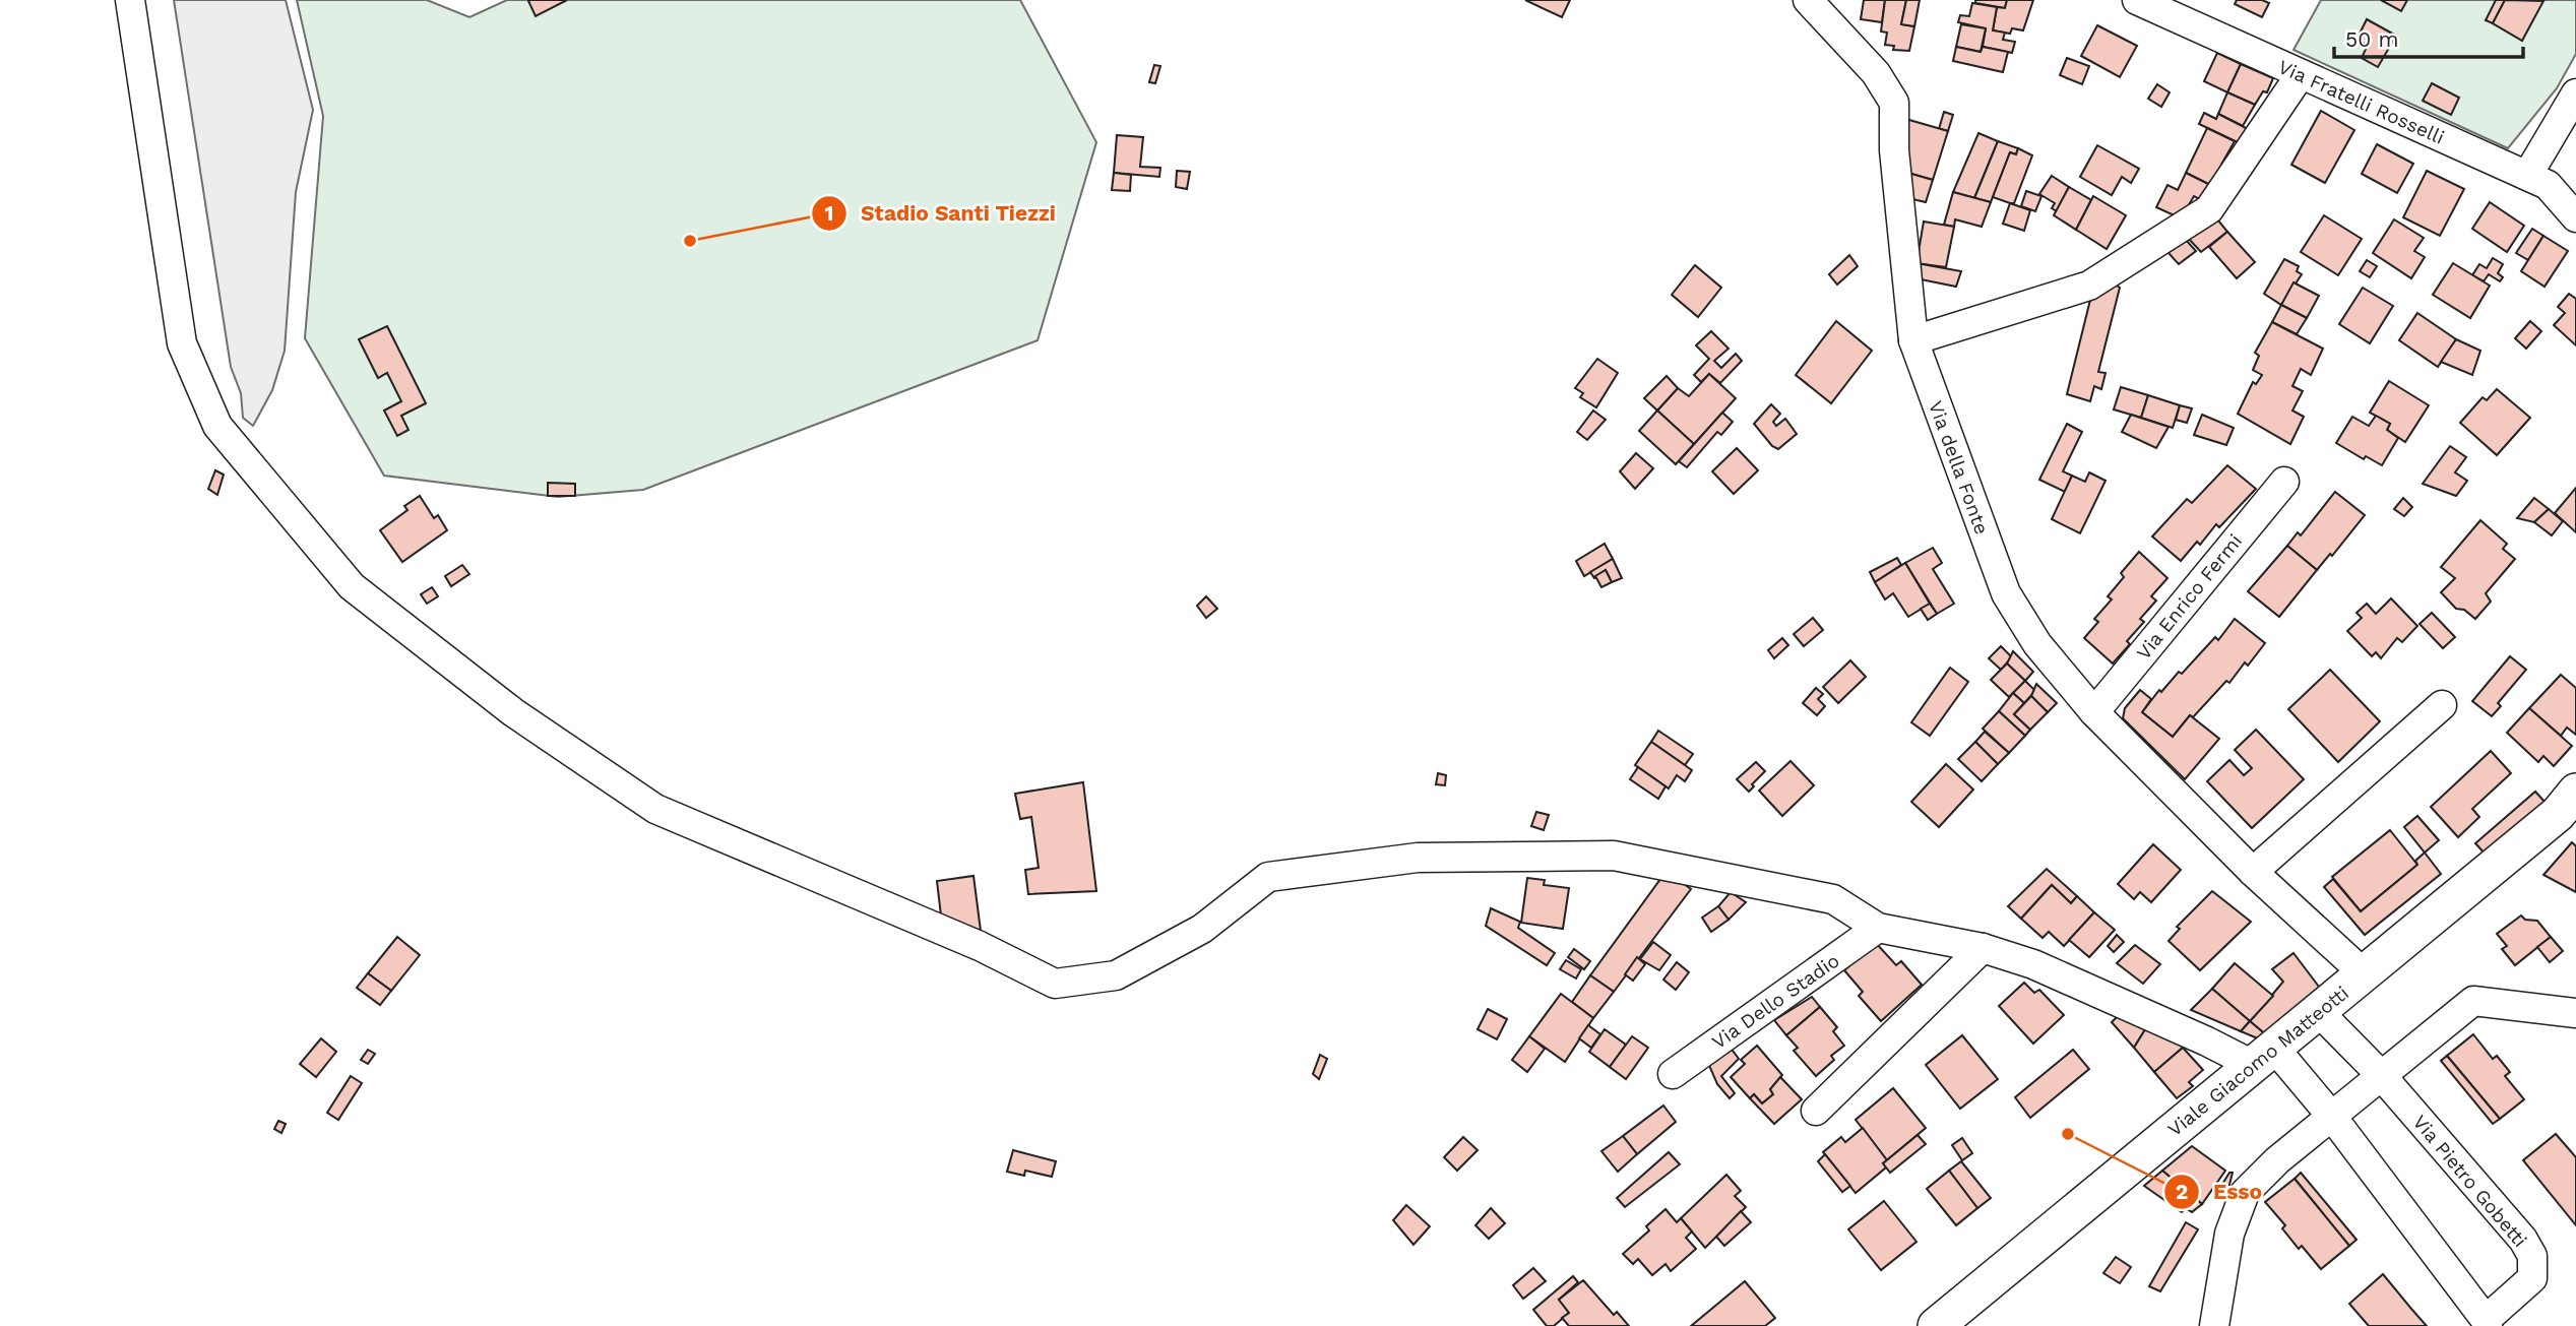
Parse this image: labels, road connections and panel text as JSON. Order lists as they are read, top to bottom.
{
  "streets": {
    "main road": ["Viale Giacomo Matteotti"],
    "street": [
      "Via Fratelli Rosselli",
      "Via della Fonte",
      "Via Enrico Fermi",
      "Via Dello Stadio",
      "Via Pietro Gobetti"
    ]
  },
  "crossings": [
    ["Via della Fonte", "Via Enrico Fermi"],
    ["Via della Fonte", "Viale Giacomo Matteotti"],
    ["Viale Giacomo Matteotti", "Via Pietro Gobetti"]
  ],
  "places": ["Stadio Santi Tiezzi", "Esso"],
  "scale_bar": "50 m"
}
